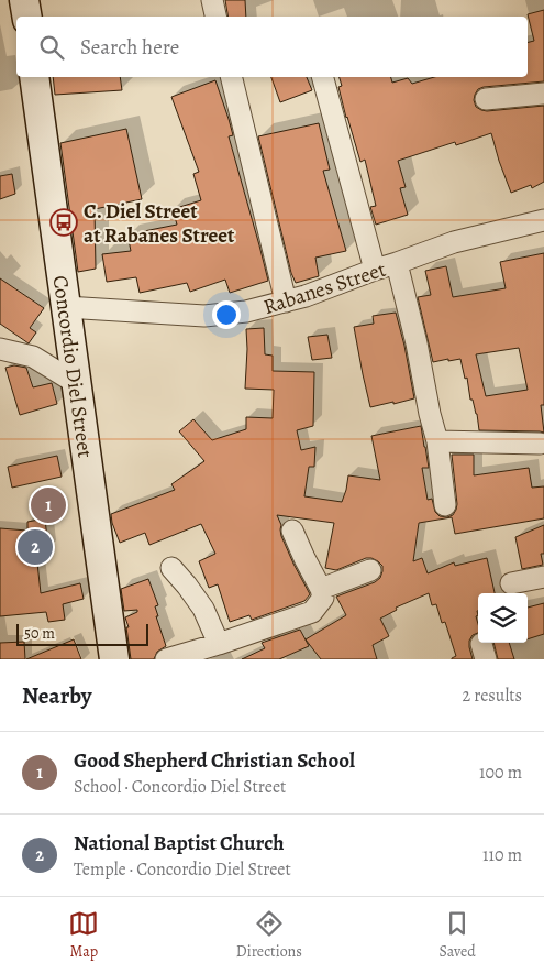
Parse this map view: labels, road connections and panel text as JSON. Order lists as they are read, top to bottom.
{
  "streets": {
    "main road": ["Concordio Diel Street"],
    "street": ["Rabanes Street"]
  },
  "crossings": [
    ["Rabanes Street", "Concordio Diel Street"]
  ],
  "places": {
    "bus stop": ["C. Diel Street at Rabanes Street"]
  },
  "scale_bar": "50 m",
  "page": {
    "search": "Search here",
    "pins": ["1", "2"],
    "scale": "50 m",
    "heading": ["Nearby", "2 results"],
    "list": [
      {
        "mark": "1",
        "name": "Good Shepherd Christian School",
        "note": "School · Concordio Diel Street",
        "value": "100 m"
      },
      {
        "mark": "2",
        "name": "National Baptist Church",
        "note": "Temple · Concordio Diel Street",
        "value": "110 m"
      }
    ],
    "nav": ["Map", "Directions", "Saved"]
  }
}
